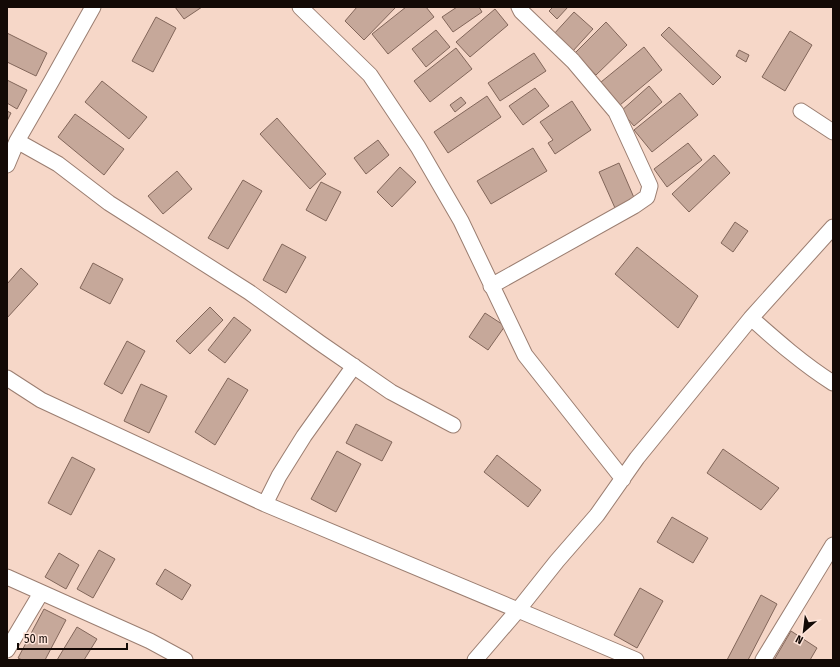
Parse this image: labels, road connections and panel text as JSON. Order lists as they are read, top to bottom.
{
  "scale_bar": "50 m",
  "north": "bottom left"
}
